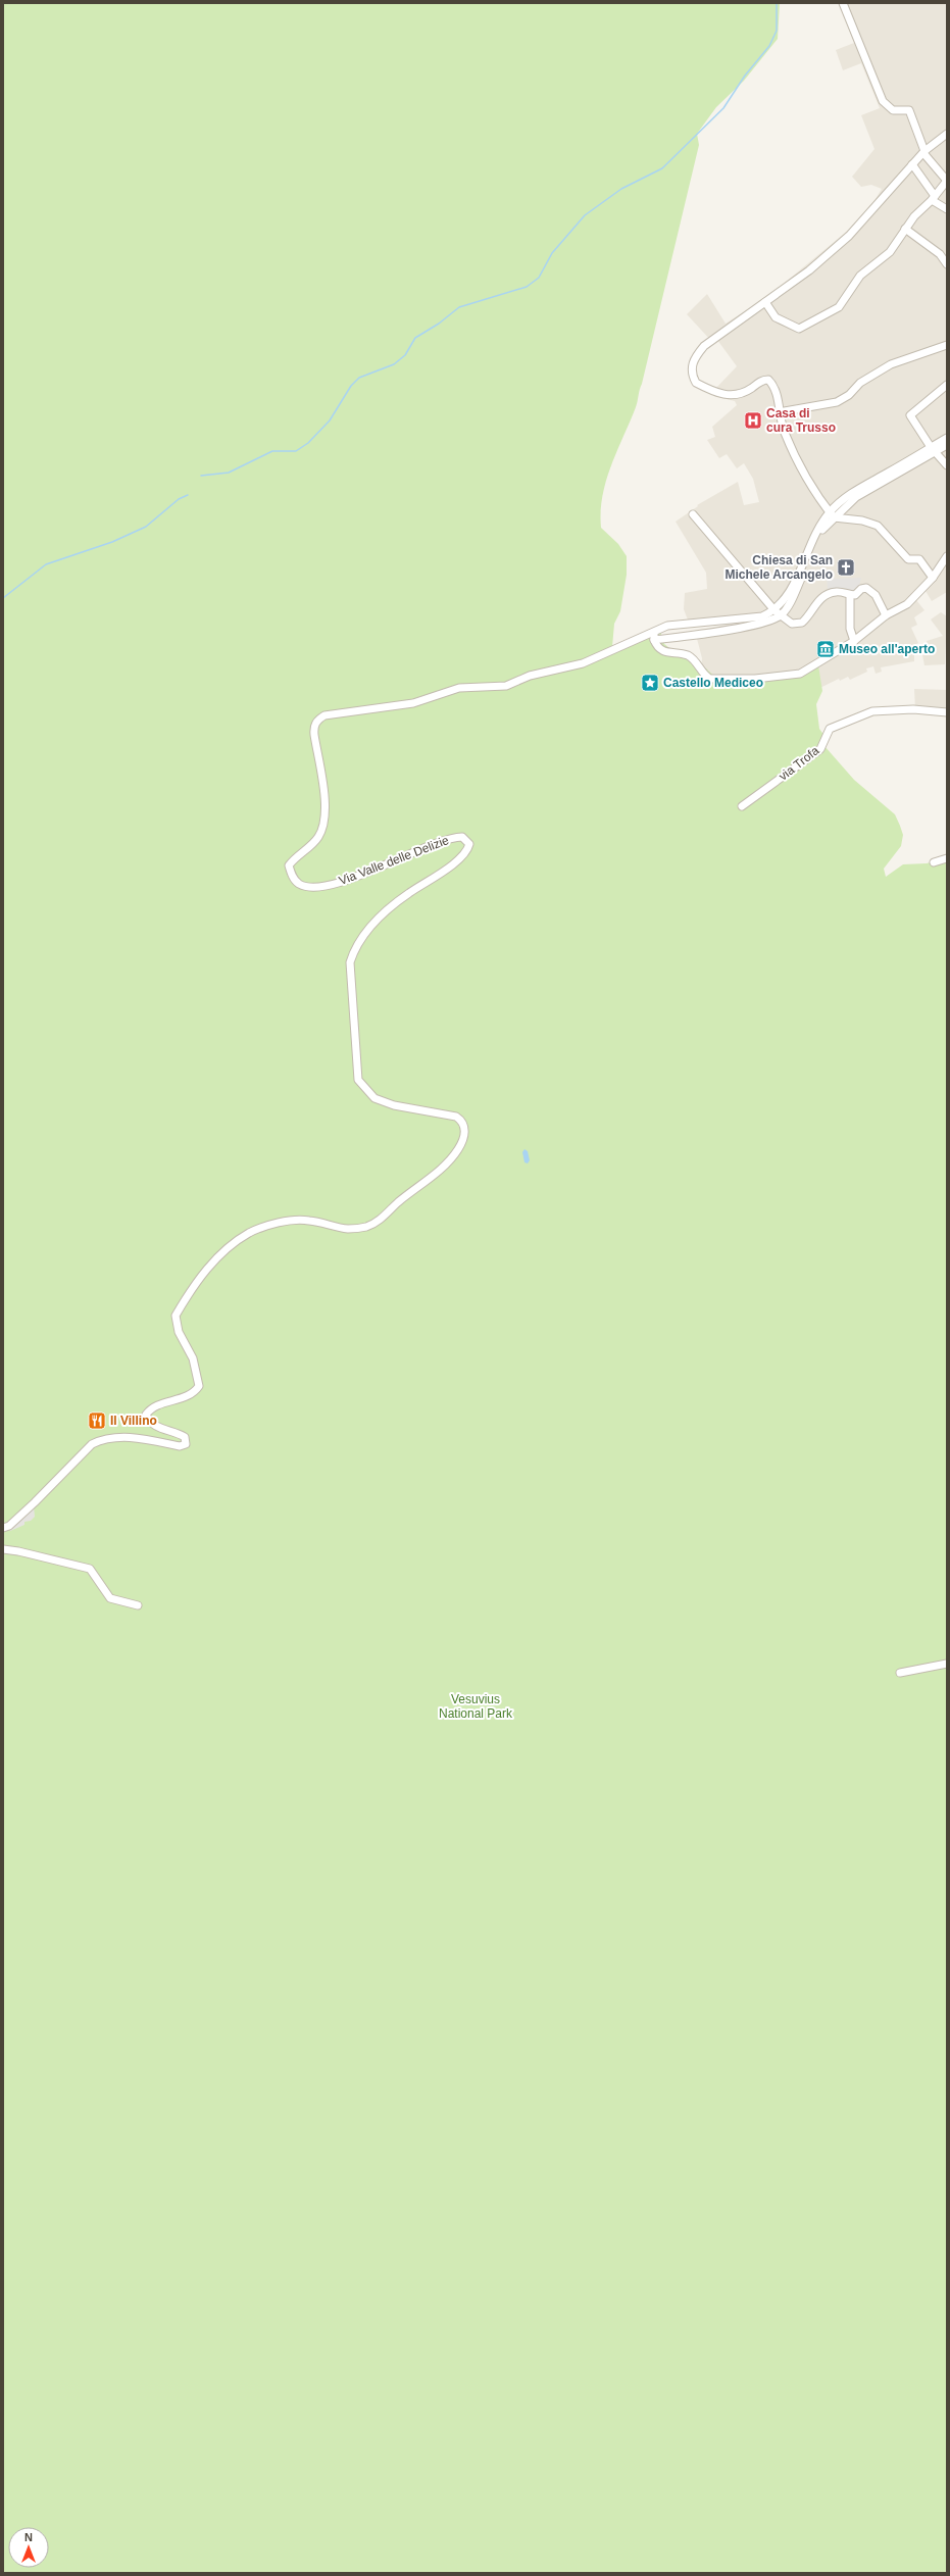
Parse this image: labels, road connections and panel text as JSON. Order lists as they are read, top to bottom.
{
  "streets": {
    "street": ["via Trofa", "Via Valle delle Delizie"]
  },
  "parks": ["Vesuvius National Park"],
  "places": {
    "hospital": ["Casa di cura Trusso"],
    "church": ["Chiesa di San Michele Arcangelo"],
    "museum": ["Museo all'aperto"],
    "place": ["Castello Mediceo"],
    "restaurant": ["Il Villino"]
  },
  "north": "top"
}
